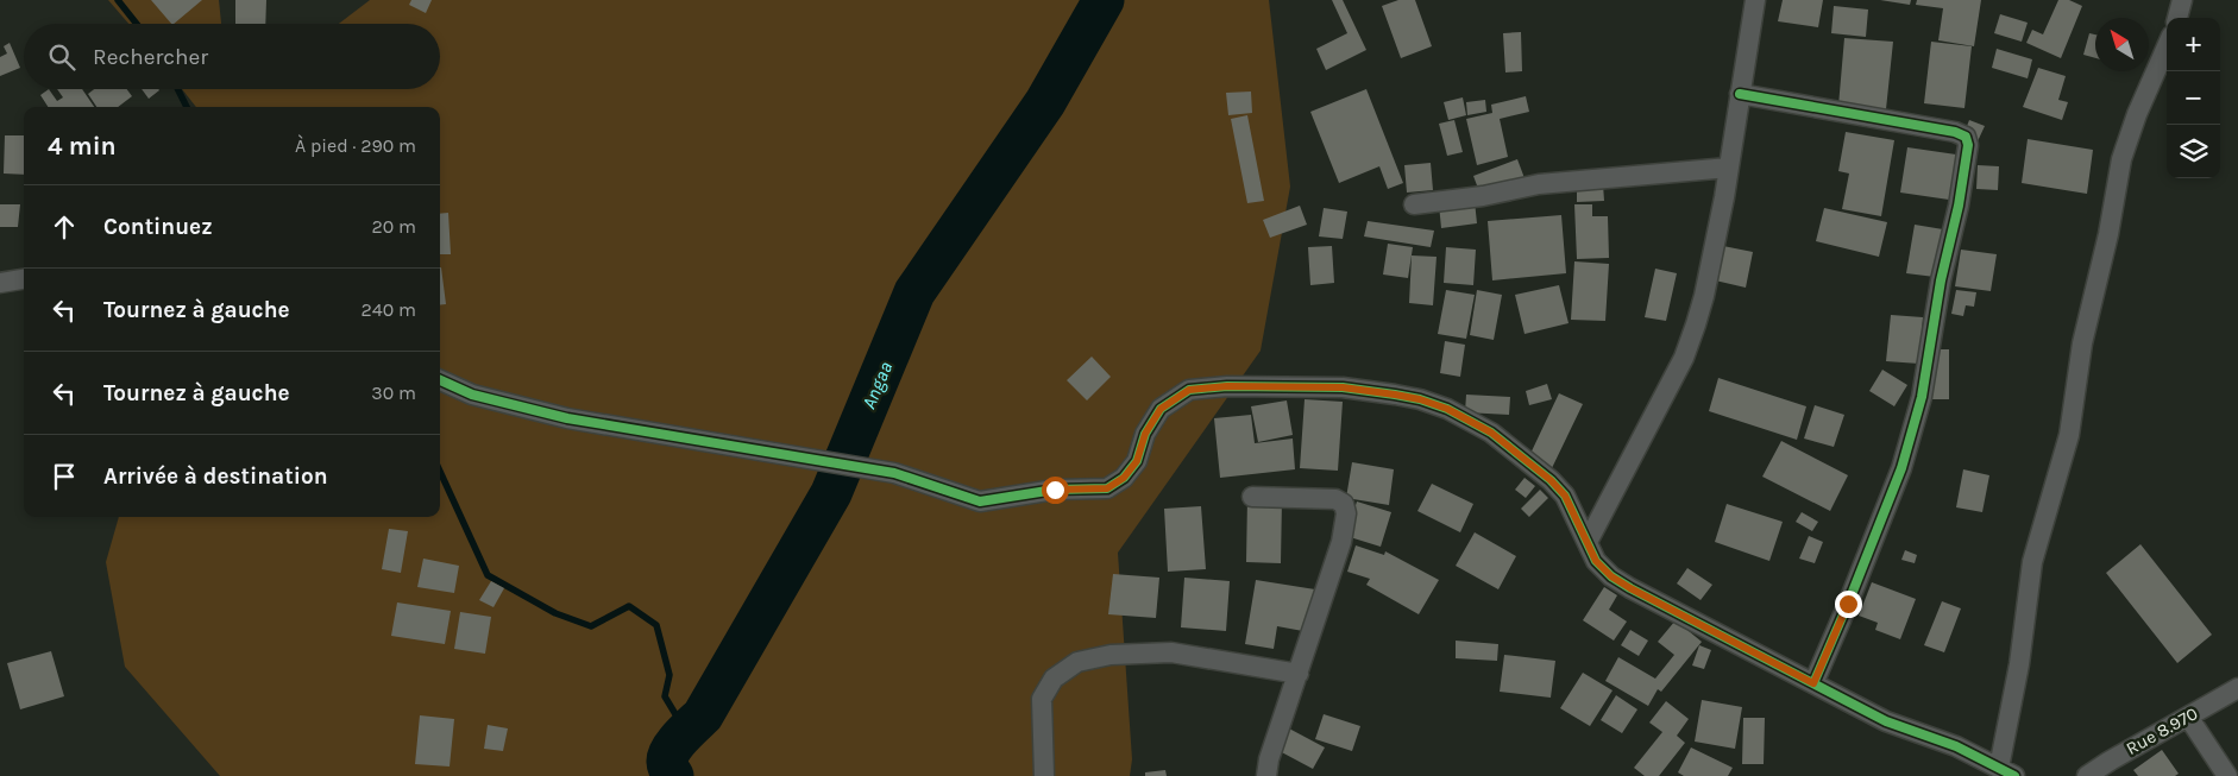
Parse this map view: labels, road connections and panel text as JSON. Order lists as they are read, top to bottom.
{
  "streets": {
    "street": ["Rue 8.970"]
  },
  "water": ["Angaa"],
  "north": "top left",
  "page": {
    "map_buttons": ["+", "−"],
    "search": "Rechercher",
    "heading": ["4 min", "À pied · 290 m"],
    "list": [
      ["Continuez", "20 m"],
      ["Tournez à gauche", "240 m"],
      ["Tournez à gauche", "30 m"],
      "Arrivée à destination"
    ]
  }
}
